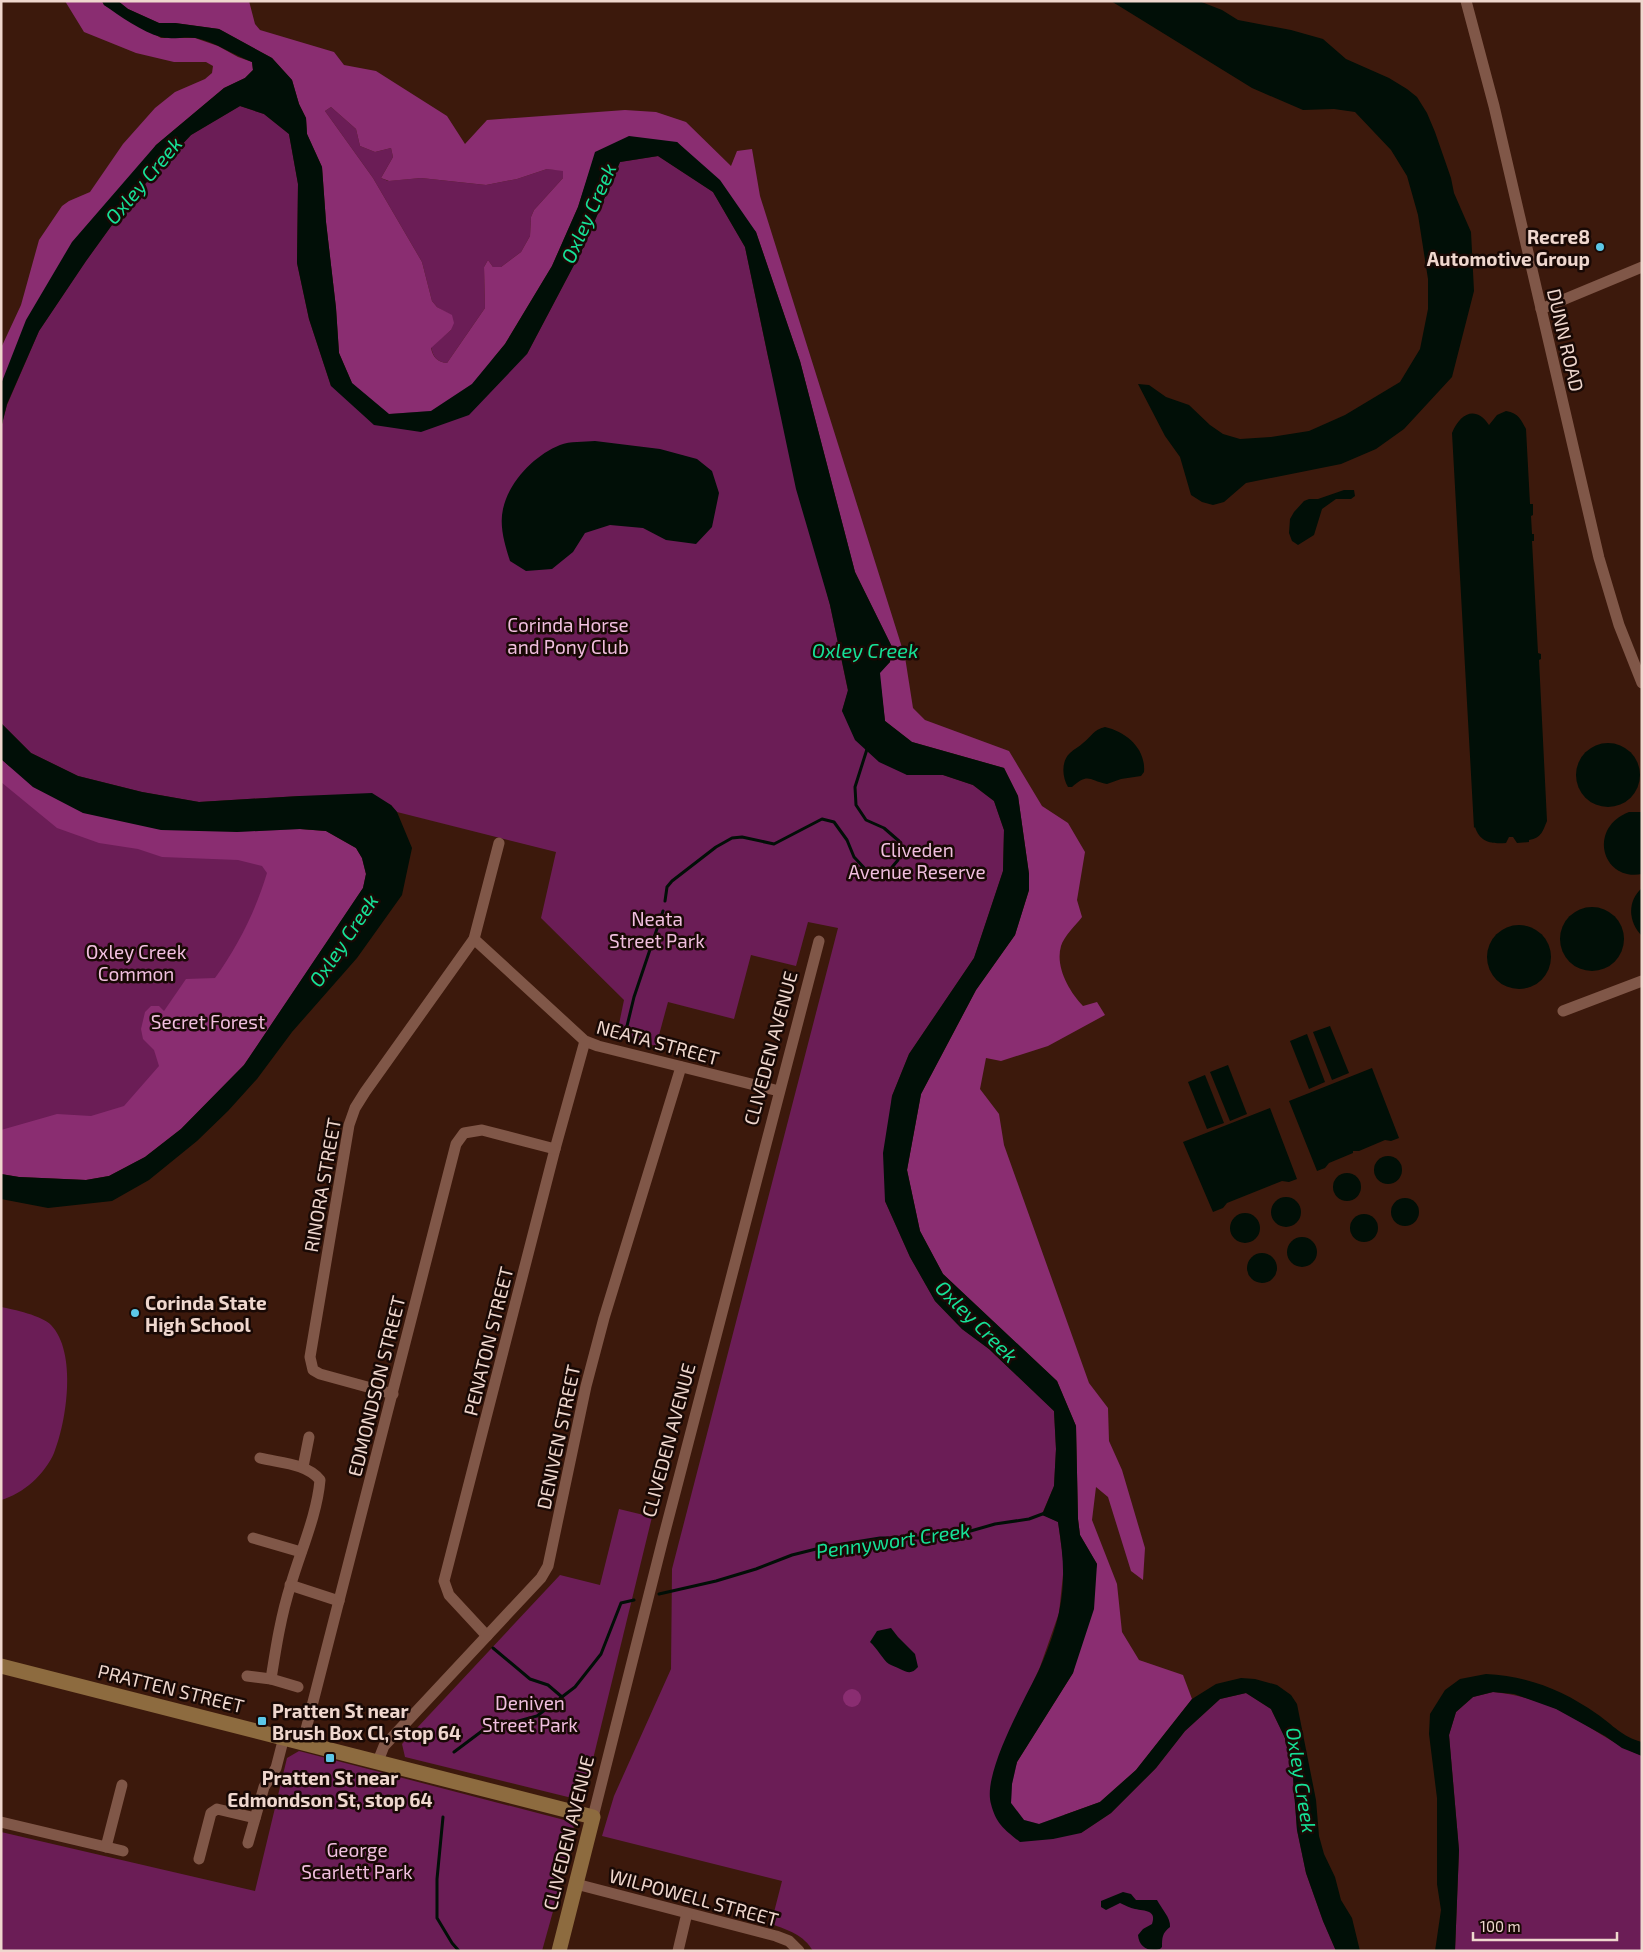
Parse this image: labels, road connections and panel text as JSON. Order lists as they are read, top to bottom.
{
  "streets": {
    "street": [
      "DUNN ROAD",
      "NEATA STREET",
      "CLIVEDEN AVENUE",
      "RINORA STREET",
      "PENATON STREET",
      "EDMONDSON STREET",
      "DENIVEN STREET",
      "PRATTEN STREET",
      "WILPOWELL STREET"
    ]
  },
  "crossings": [
    ["NEATA STREET", "CLIVEDEN AVENUE"],
    ["NEATA STREET", "RINORA STREET"],
    ["NEATA STREET", "PENATON STREET"],
    ["NEATA STREET", "DENIVEN STREET"],
    ["CLIVEDEN AVENUE", "PRATTEN STREET"],
    ["CLIVEDEN AVENUE", "WILPOWELL STREET"],
    ["RINORA STREET", "EDMONDSON STREET"],
    ["PENATON STREET", "EDMONDSON STREET"],
    ["PENATON STREET", "DENIVEN STREET"],
    ["EDMONDSON STREET", "PRATTEN STREET"],
    ["DENIVEN STREET", "PRATTEN STREET"]
  ],
  "water": ["Oxley Creek", "Pennywort Creek"],
  "parks": [
    "Corinda Horse and Pony Club",
    "Cliveden Avenue Reserve",
    "Neata Street Park",
    "Oxley Creek Common",
    "Secret Forest",
    "Deniven Street Park",
    "George Scarlett Park"
  ],
  "places": {
    "other": ["Recre8 Automotive Group", "Corinda State High School"],
    "transit": ["Pratten St near Brush Box Cl, stop 64", "Pratten St near Edmondson St, stop 64"]
  },
  "scale_bar": "100 m"
}
